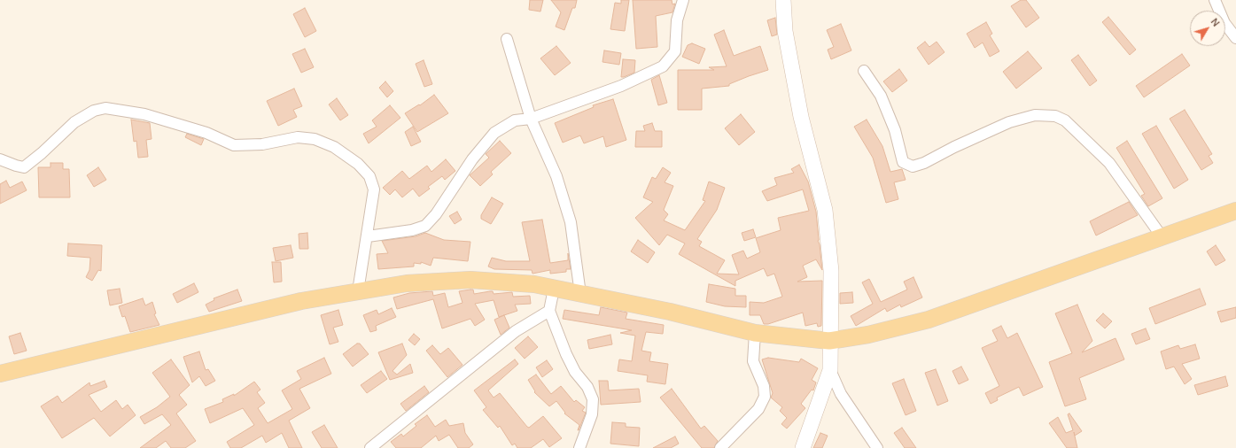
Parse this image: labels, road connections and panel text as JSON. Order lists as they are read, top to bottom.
{
  "north": "top right"
}
